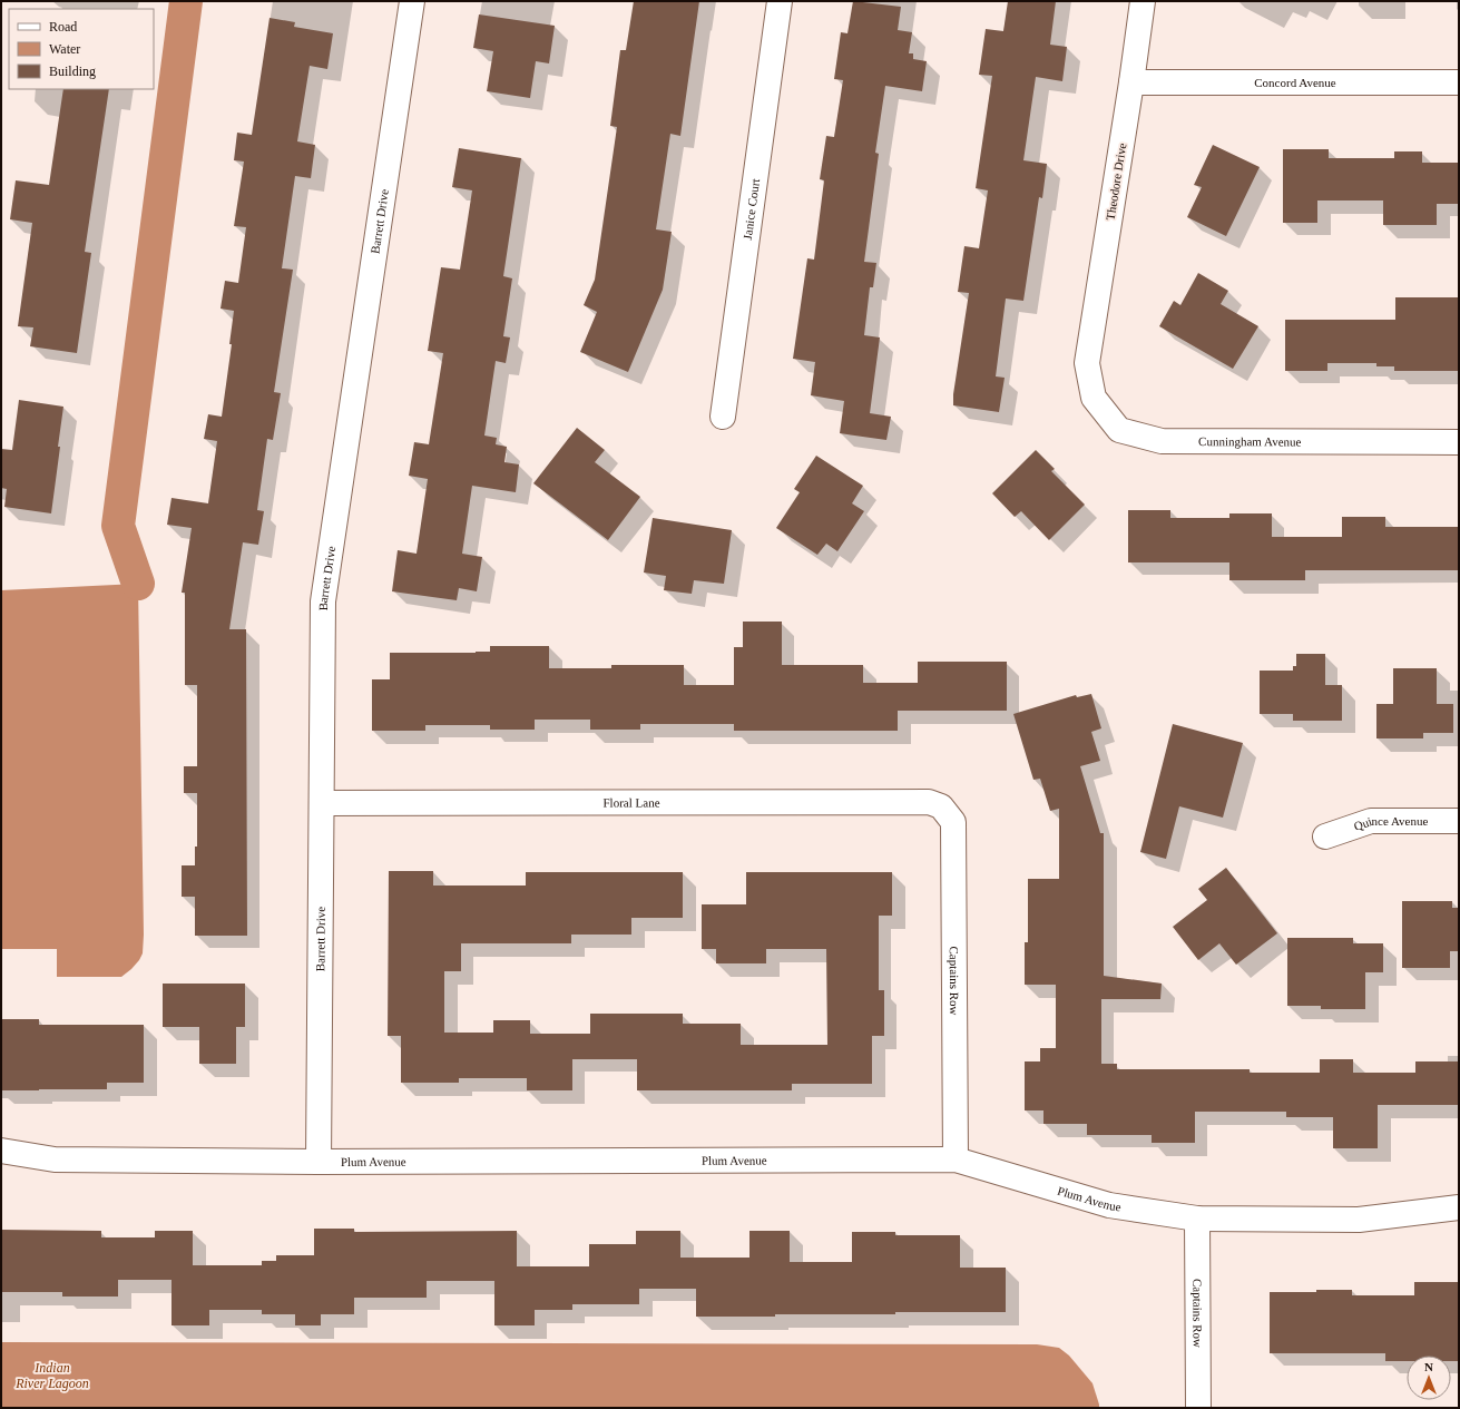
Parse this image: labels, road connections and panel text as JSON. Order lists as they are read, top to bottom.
{
  "streets": {
    "street": [
      "Concord Avenue",
      "Theodore Drive",
      "Janice Court",
      "Barrett Drive",
      "Cunningham Avenue",
      "Floral Lane",
      "Quince Avenue",
      "Captains Row",
      "Plum Avenue"
    ]
  },
  "crossings": [
    ["Concord Avenue", "Theodore Drive"],
    ["Theodore Drive", "Cunningham Avenue"],
    ["Barrett Drive", "Floral Lane"],
    ["Barrett Drive", "Plum Avenue"],
    ["Floral Lane", "Captains Row"],
    ["Captains Row", "Plum Avenue"]
  ],
  "water": ["Indian River Lagoon"],
  "legend": ["Road", "Water", "Building"],
  "north": "top"
}
